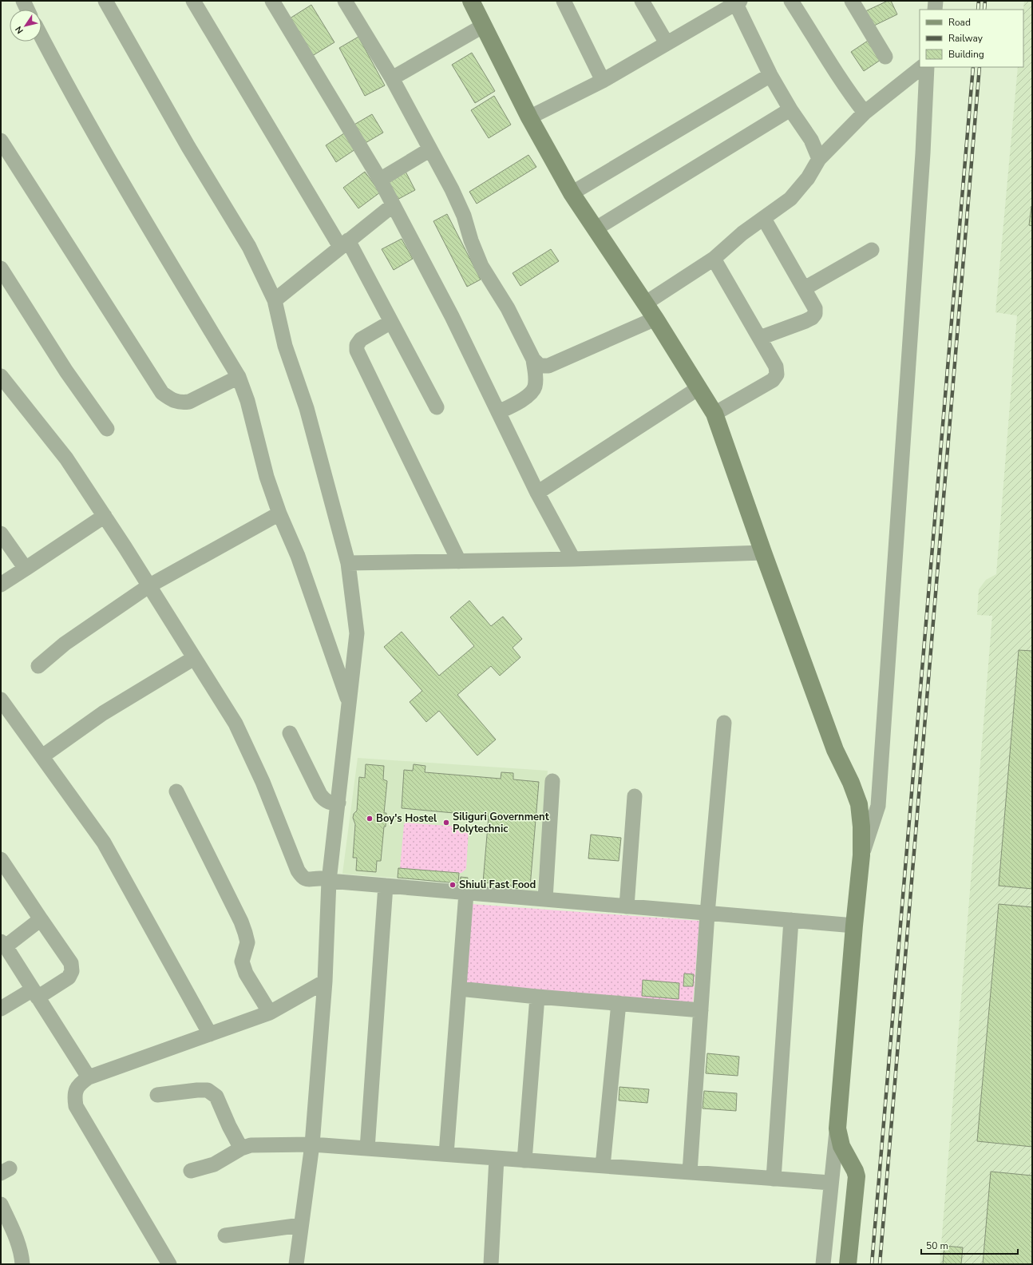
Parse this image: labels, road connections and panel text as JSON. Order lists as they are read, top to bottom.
{
  "places": ["Boy's Hostel", "Siliguri Government Polytechnic", "Shiuli Fast Food"],
  "legend": ["Road", "Railway", "Building"],
  "scale_bar": "50 m",
  "north": "bottom left"
}
